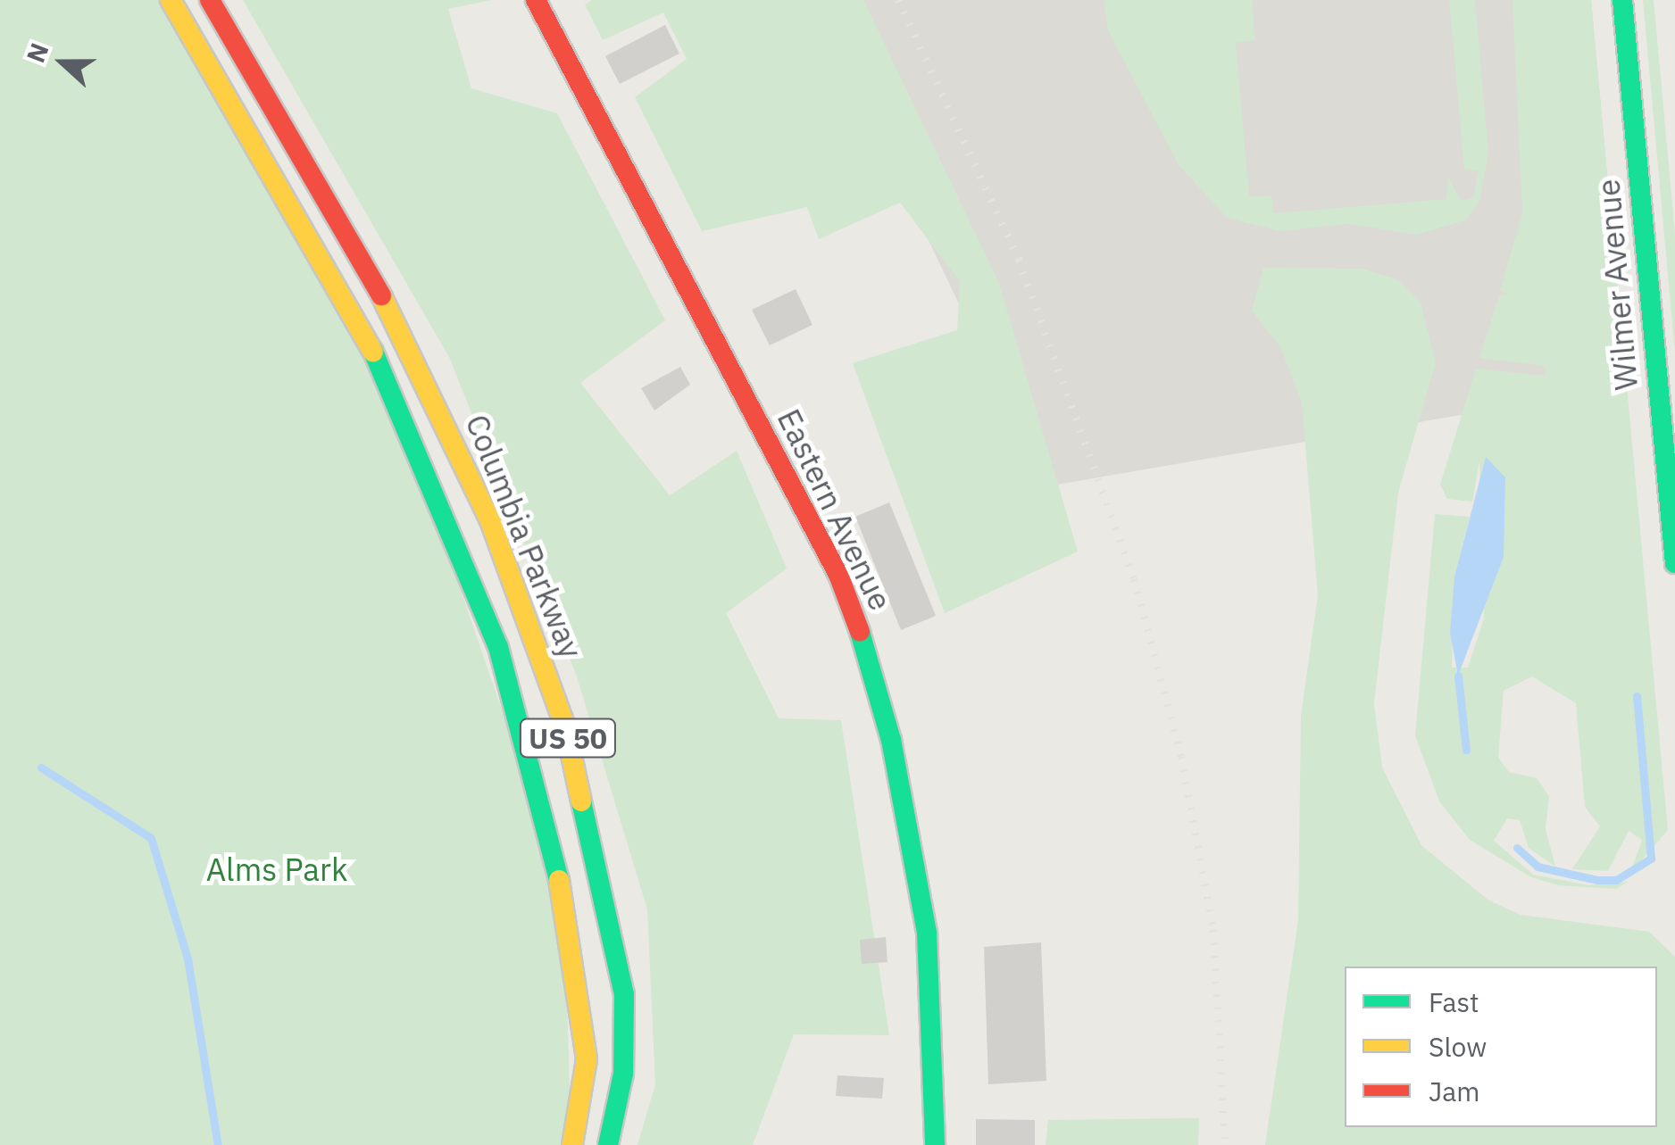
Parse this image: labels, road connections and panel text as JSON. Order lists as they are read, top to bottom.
{
  "streets": {
    "main road": [
      "Wilmer Avenue",
      "Eastern Avenue",
      "Columbia Parkway",
      "US 50"
    ]
  },
  "parks": ["Alms Park"],
  "legend": ["Fast", "Slow", "Jam"],
  "north": "left"
}
